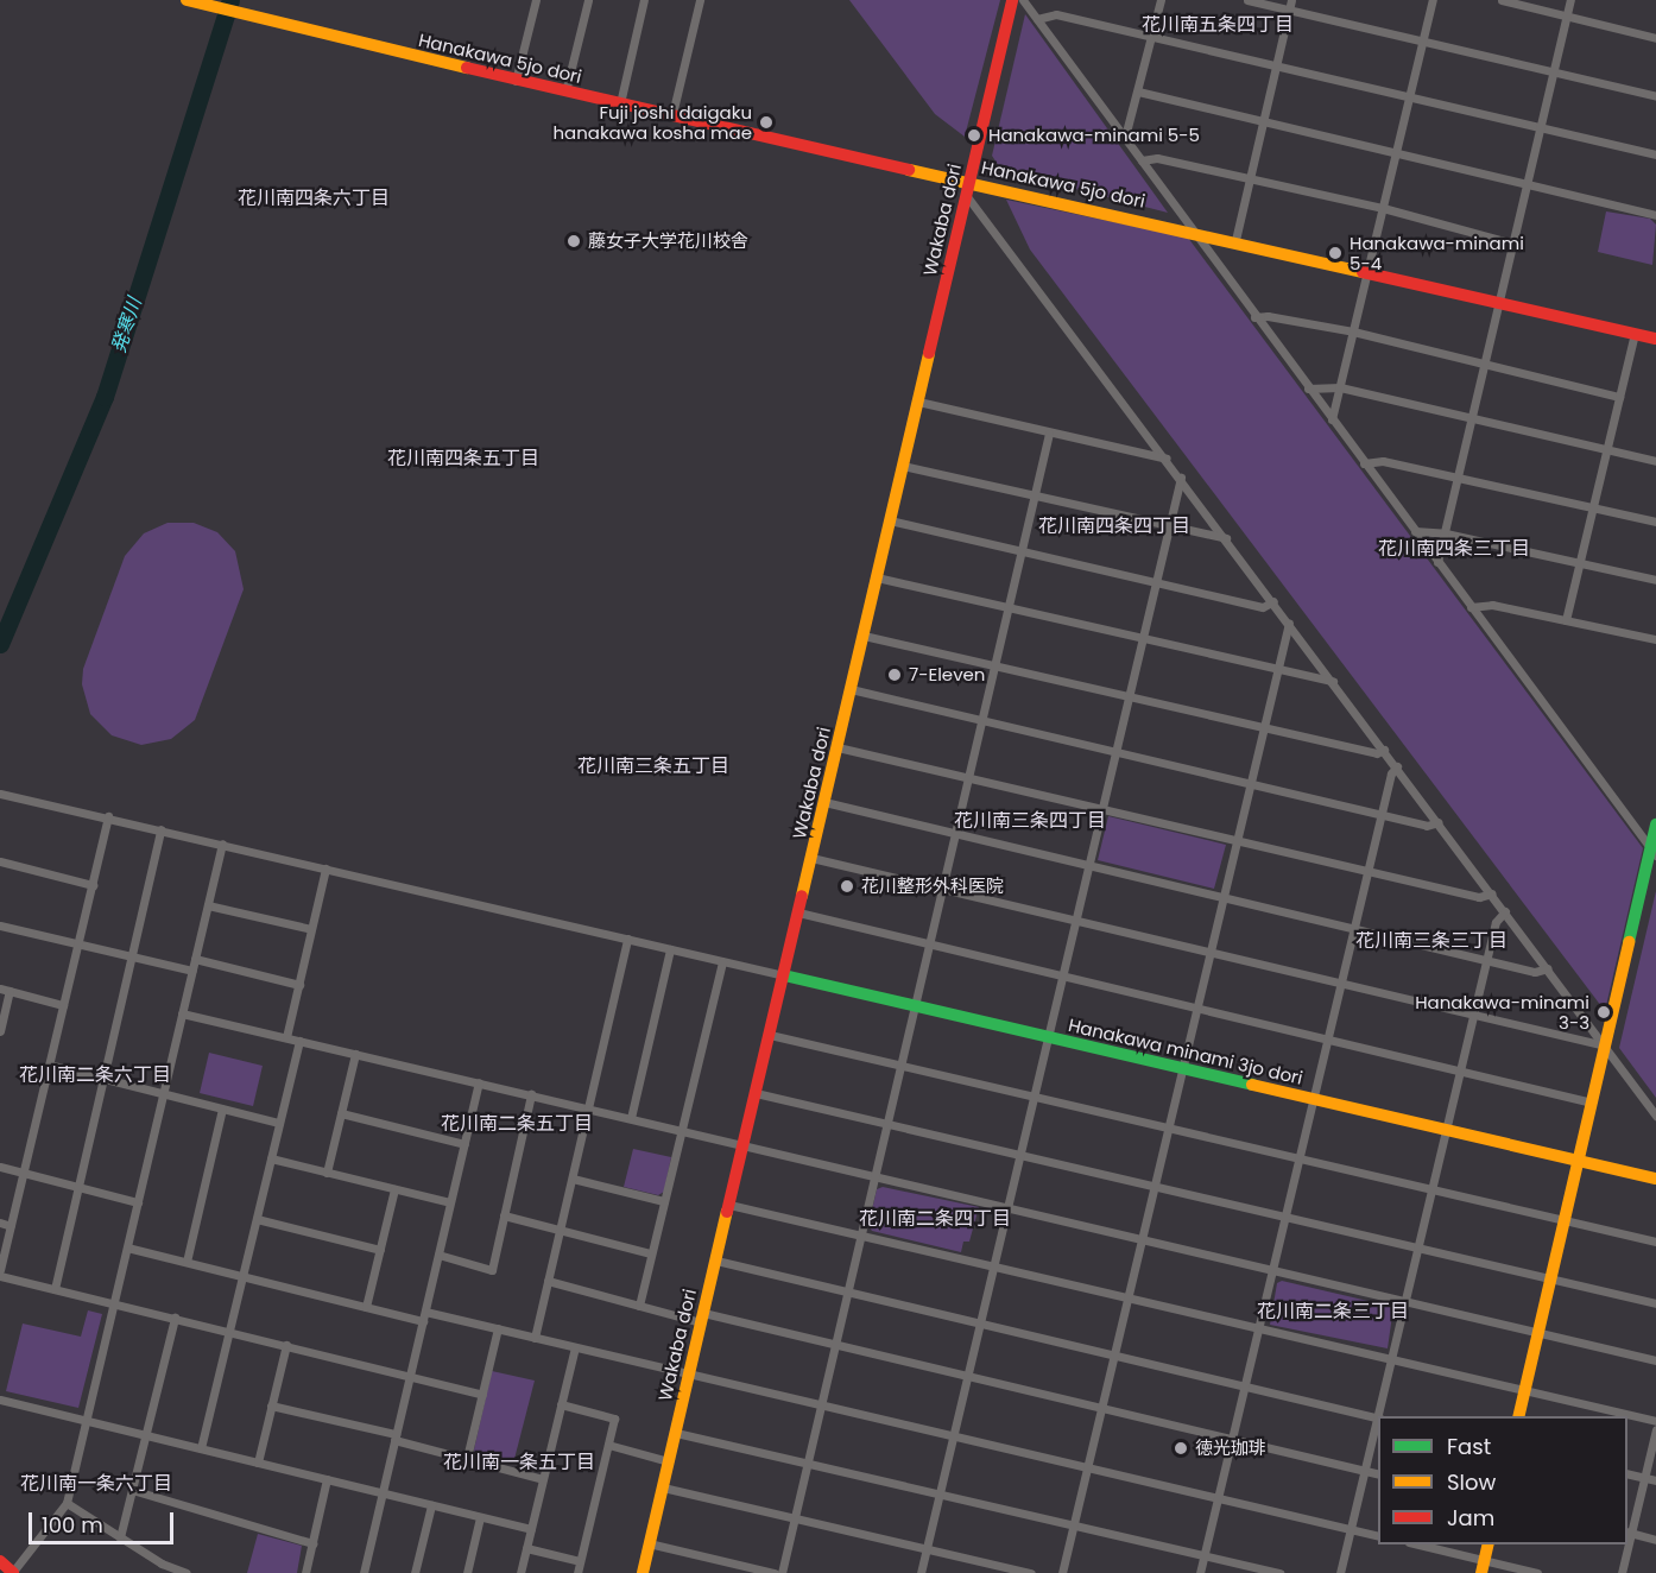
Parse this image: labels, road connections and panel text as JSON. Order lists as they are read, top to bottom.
{
  "streets": {
    "street": ["Hanakawa 5jo dori", "Wakaba dori", "Hanakawa minami 3jo dori"]
  },
  "crossings": [
    ["Hanakawa 5jo dori", "Wakaba dori"],
    ["Wakaba dori", "Hanakawa minami 3jo dori"]
  ],
  "districts": [
    "花川南五条四丁目",
    "花川南四条六丁目",
    "花川南四条五丁目",
    "花川南四条四丁目",
    "花川南四条三丁目",
    "花川南三条五丁目",
    "花川南三条四丁目",
    "花川南三条三丁目",
    "花川南二条六丁目",
    "花川南二条五丁目",
    "花川南二条四丁目",
    "花川南二条三丁目",
    "花川南一条五丁目",
    "花川南一条六丁目"
  ],
  "water": ["発寒川"],
  "places": [
    "Fuji joshi daigaku hanakawa kosha mae",
    "Hanakawa-minami 5-5",
    "藤女子大学花川校舎",
    "Hanakawa-minami 5-4",
    "7-Eleven",
    "花川整形外科医院",
    "Hanakawa-minami 3-3",
    "徳光珈琲"
  ],
  "legend": ["Fast", "Slow", "Jam"],
  "scale_bar": "100 m"
}
